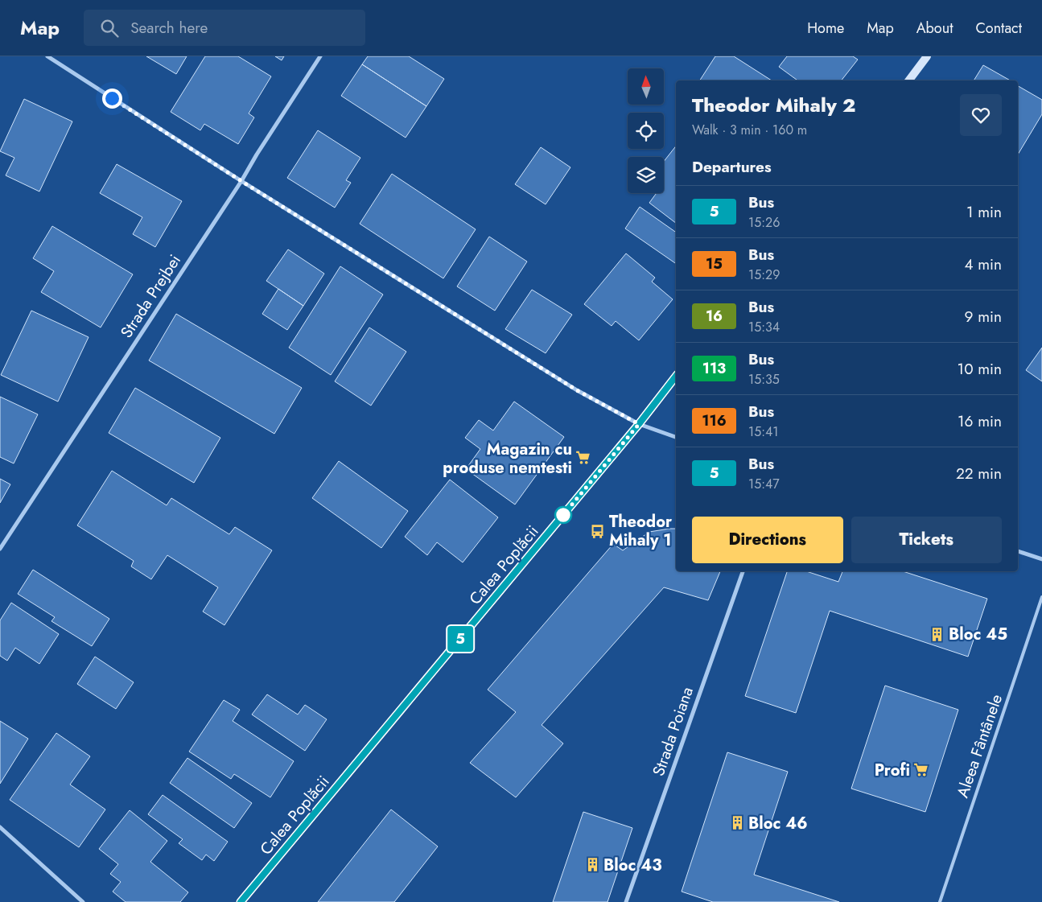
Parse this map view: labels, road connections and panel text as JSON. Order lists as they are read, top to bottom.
{
  "streets": {
    "main road": ["Calea Poplăcii"],
    "street": ["Strada Prejbei", "Strada Poiana"],
    "lane": ["Aleea Fântânele"]
  },
  "places": {
    "supermarket": ["Magazin cu produse nemtesti", "Profi"],
    "bus stop": ["Theodor Mihaly 1"],
    "building": ["Bloc 45", "Bloc 46", "Bloc 43"]
  },
  "lines": ["bus line 5"],
  "north": "top",
  "page": {
    "header": "Map",
    "search": "Search here",
    "nav": [
      "Home",
      "Map",
      "About",
      "Contact"
    ],
    "on_map": "5",
    "heading": [
      ["Theodor Mihaly 2", "Walk · 3 min · 160 m"],
      "Departures"
    ],
    "list": [
      {
        "mark": "5",
        "name": "Bus",
        "note": "15:26",
        "value": "1 min"
      },
      {
        "mark": "15",
        "name": "Bus",
        "note": "15:29",
        "value": "4 min"
      },
      {
        "mark": "16",
        "name": "Bus",
        "note": "15:34",
        "value": "9 min"
      },
      {
        "mark": "113",
        "name": "Bus",
        "note": "15:35",
        "value": "10 min"
      },
      {
        "mark": "116",
        "name": "Bus",
        "note": "15:41",
        "value": "16 min"
      },
      {
        "mark": "5",
        "name": "Bus",
        "note": "15:47",
        "value": "22 min"
      }
    ],
    "buttons": ["Directions", "Tickets"]
  }
}
